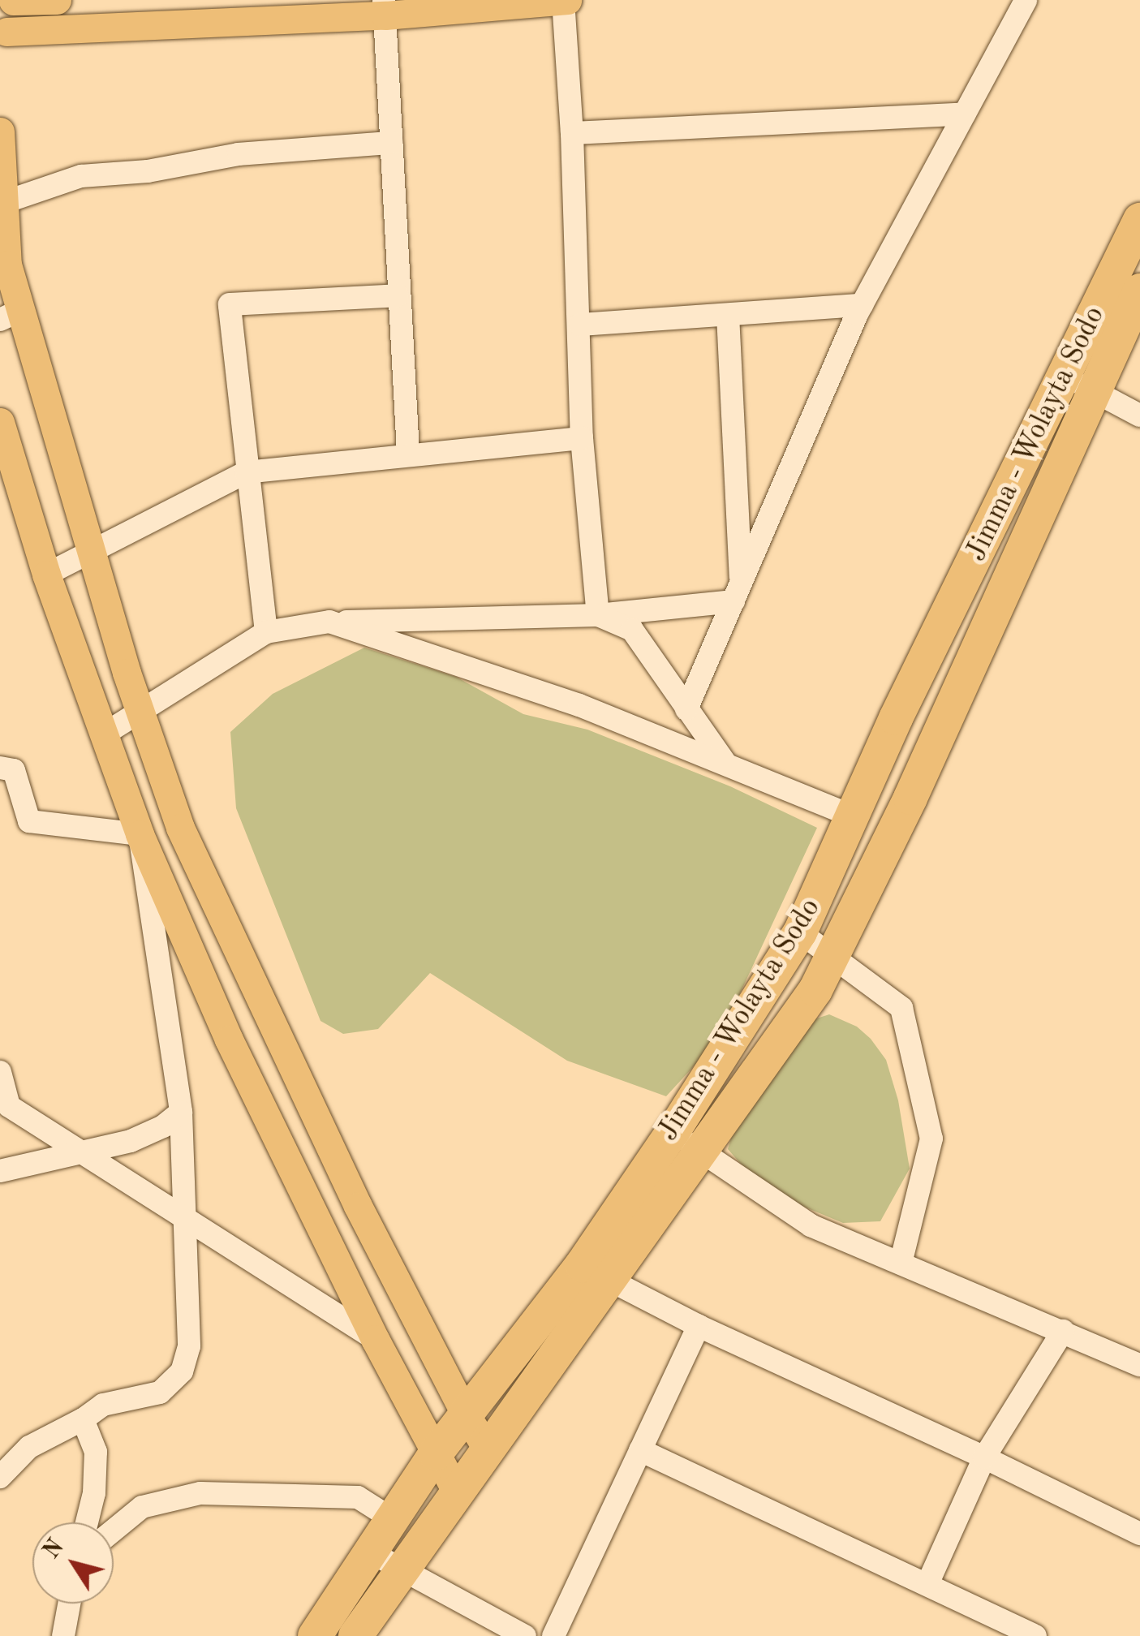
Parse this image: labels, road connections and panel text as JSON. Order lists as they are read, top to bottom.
{
  "streets": {
    "highway": ["Jimma - Wolayta Sodo"]
  },
  "north": "top left"
}
